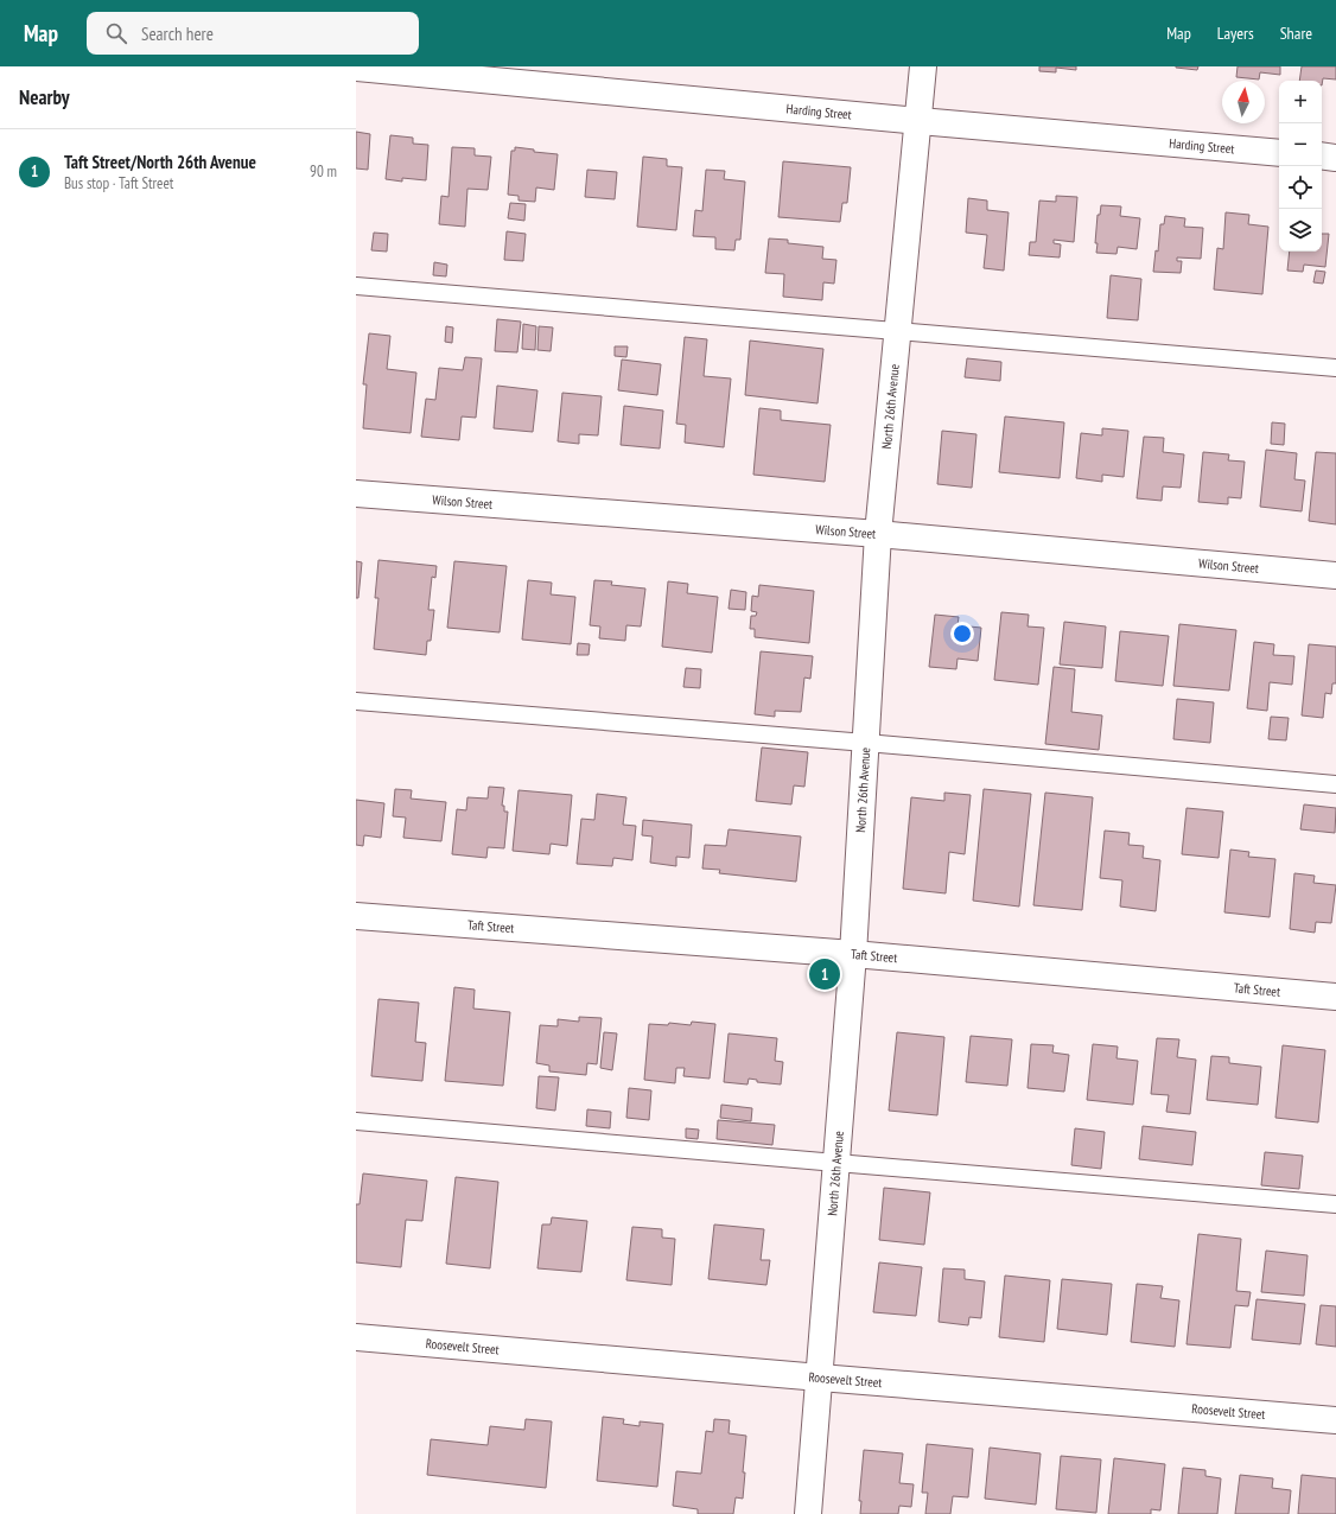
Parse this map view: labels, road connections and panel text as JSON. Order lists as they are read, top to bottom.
{
  "streets": {
    "street": [
      "Harding Street",
      "North 26th Avenue",
      "Wilson Street",
      "Taft Street",
      "Roosevelt Street"
    ]
  },
  "crossings": [
    ["Harding Street", "North 26th Avenue"],
    ["North 26th Avenue", "Wilson Street"],
    ["North 26th Avenue", "Taft Street"],
    ["North 26th Avenue", "Roosevelt Street"]
  ],
  "north": "top",
  "page": {
    "header": "Map",
    "search": "Search here",
    "nav": ["Map", "Layers", "Share"],
    "heading": "Nearby",
    "map_buttons": ["+", "−"],
    "list": [
      {
        "mark": "1",
        "name": "Taft Street/North 26th Avenue",
        "note": "Bus stop · Taft Street",
        "value": "90 m"
      }
    ],
    "pins": "1"
  }
}
